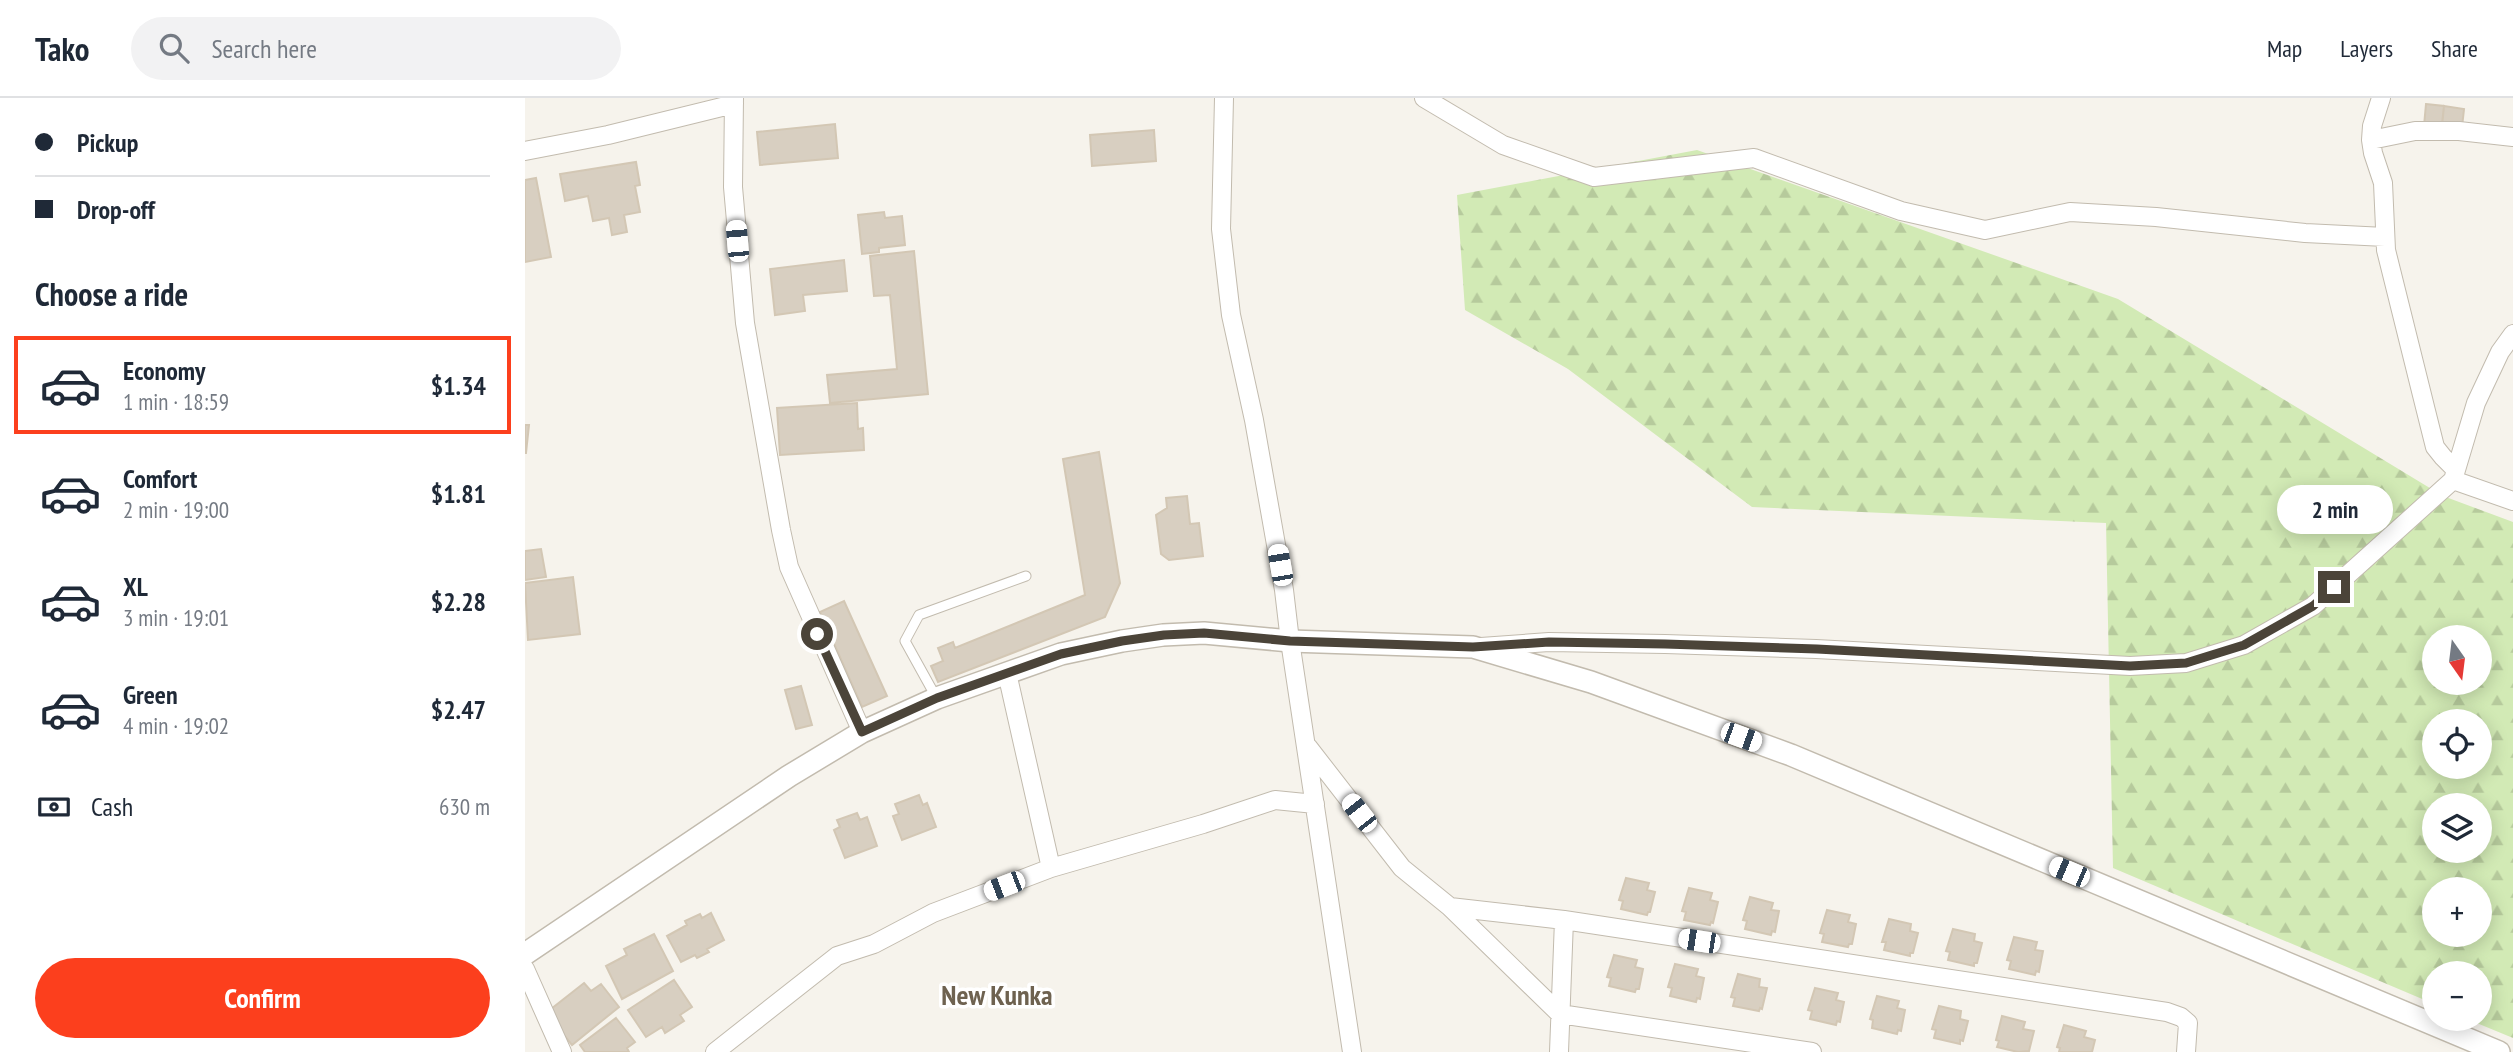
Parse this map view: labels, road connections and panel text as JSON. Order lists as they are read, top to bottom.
{
  "districts": ["New Kunka"],
  "north": "bottom",
  "page": {
    "header": "Tako",
    "search": "Search here",
    "nav": ["Map", "Layers", "Share"],
    "banner": ["Pickup", "Drop-off"],
    "heading": "Choose a ride",
    "list": [
      {
        "name": "Economy",
        "note": "1 min · 18:59",
        "value": "$1.34"
      },
      {
        "name": "Comfort",
        "note": "2 min · 19:00",
        "value": "$1.81"
      },
      {
        "name": "XL",
        "note": "3 min · 19:01",
        "value": "$2.28"
      },
      {
        "name": "Green",
        "note": "4 min · 19:02",
        "value": "$2.47"
      }
    ],
    "bubble": "2 min",
    "map_buttons": ["+", "−"],
    "pay": ["Cash", "630 m"],
    "buttons": "Confirm"
  }
}
